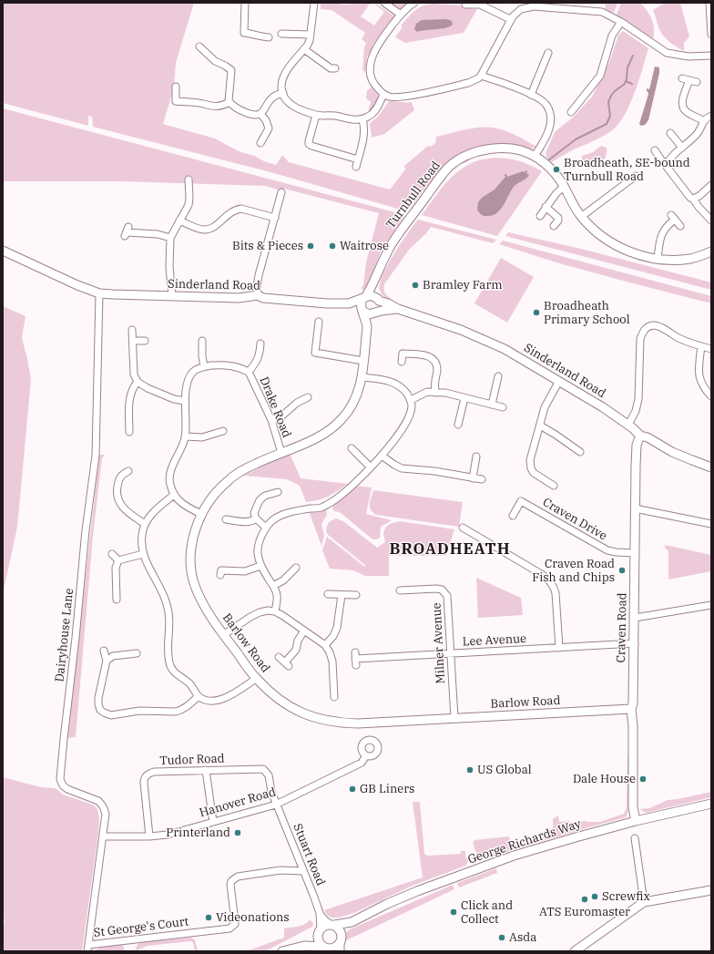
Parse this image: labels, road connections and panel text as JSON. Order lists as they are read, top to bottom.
{
  "streets": {
    "street": [
      "Turnbull Road",
      "Sinderland Road",
      "Drake Road",
      "Craven Drive",
      "Craven Road",
      "Dairyhouse Lane",
      "Lee Avenue",
      "Barlow Road",
      "Milner Avenue",
      "Tudor Road",
      "Hanover Road",
      "George Richards Way",
      "Stuart Road",
      "St George's Court"
    ]
  },
  "crossings": [
    ["Turnbull Road", "Sinderland Road"],
    ["Turnbull Road", "Barlow Road"],
    ["Sinderland Road", "Craven Road"],
    ["Sinderland Road", "Dairyhouse Lane"],
    ["Sinderland Road", "Barlow Road"],
    ["Drake Road", "Barlow Road"],
    ["Craven Drive", "Craven Road"],
    ["Craven Road", "Lee Avenue"],
    ["Craven Road", "Barlow Road"],
    ["Craven Road", "George Richards Way"],
    ["Dairyhouse Lane", "Hanover Road"],
    ["Dairyhouse Lane", "St George's Court"],
    ["Lee Avenue", "Milner Avenue"],
    ["Barlow Road", "Milner Avenue"],
    ["Tudor Road", "Hanover Road"],
    ["Tudor Road", "Stuart Road"],
    ["Hanover Road", "Stuart Road"],
    ["George Richards Way", "Stuart Road"],
    ["Stuart Road", "St George's Court"]
  ],
  "districts": ["BROADHEATH"],
  "places": [
    "Broadheath, SE-bound Turnbull Road",
    "Bits & Pieces",
    "Waitrose",
    "Bramley Farm",
    "Broadheath Primary School",
    "Craven Road Fish and Chips",
    "US Global",
    "Dale House",
    "GB Liners",
    "Printerland",
    "Screwfix",
    "ATS Euromaster",
    "Click and Collect",
    "Videonations",
    "Asda"
  ]
}
